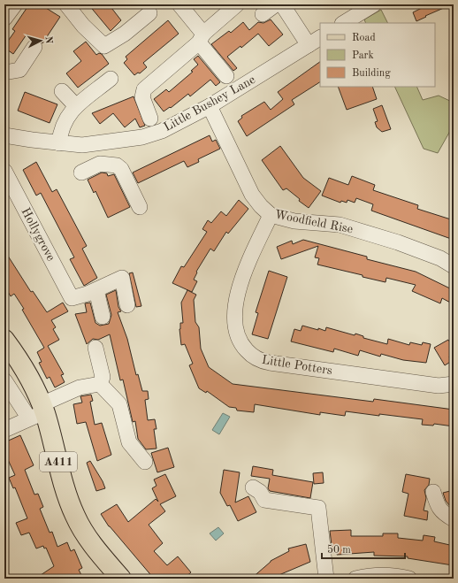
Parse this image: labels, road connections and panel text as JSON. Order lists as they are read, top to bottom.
{
  "streets": {
    "main road": ["A411"],
    "street": [
      "Little Bushey Lane",
      "Woodfield Rise",
      "Hollygrove",
      "Little Potters"
    ]
  },
  "crossings": [
    ["Little Bushey Lane", "Woodfield Rise"],
    ["Woodfield Rise", "Little Potters"]
  ],
  "legend": ["Road", "Park", "Building"],
  "scale_bar": "50 m",
  "north": "right"
}
